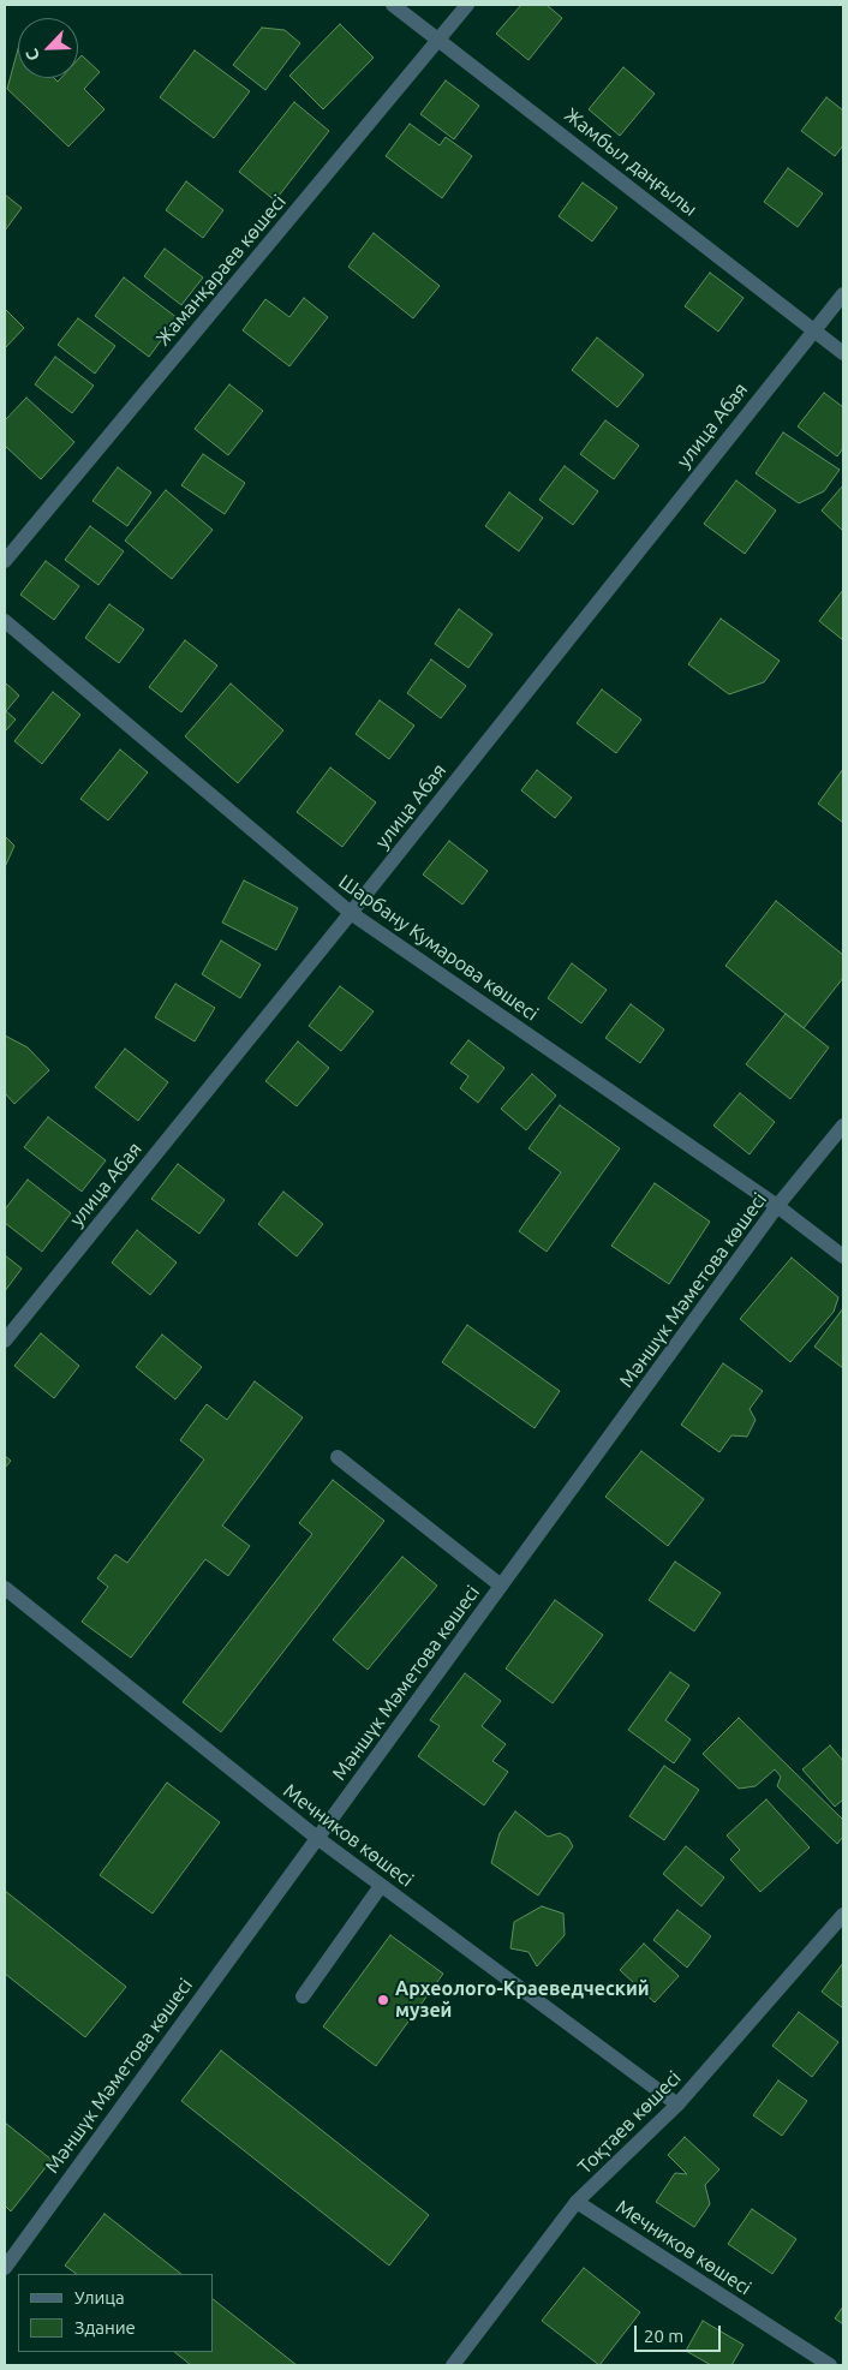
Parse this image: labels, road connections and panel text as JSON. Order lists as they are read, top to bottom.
{
  "streets": {
    "street": [
      "Жамбыл даңғылы",
      "Жаманқараев көшесі",
      "улица Абая",
      "Шарбану Кумарова көшесі",
      "Мәншүк Мәметова көшесі",
      "Мечников көшесі",
      "Тоқтаев көшесі"
    ]
  },
  "crossings": [
    ["Жамбыл даңғылы", "Жаманқараев көшесі"],
    ["Жамбыл даңғылы", "улица Абая"],
    ["улица Абая", "Шарбану Кумарова көшесі"],
    ["Шарбану Кумарова көшесі", "Мәншүк Мәметова көшесі"],
    ["Мәншүк Мәметова көшесі", "Мечников көшесі"],
    ["Мечников көшесі", "Тоқтаев көшесі"]
  ],
  "places": ["Археолого-Краеведческий музей"],
  "legend": ["Улица", "Здание"],
  "scale_bar": "20 m",
  "north": "bottom left"
}
